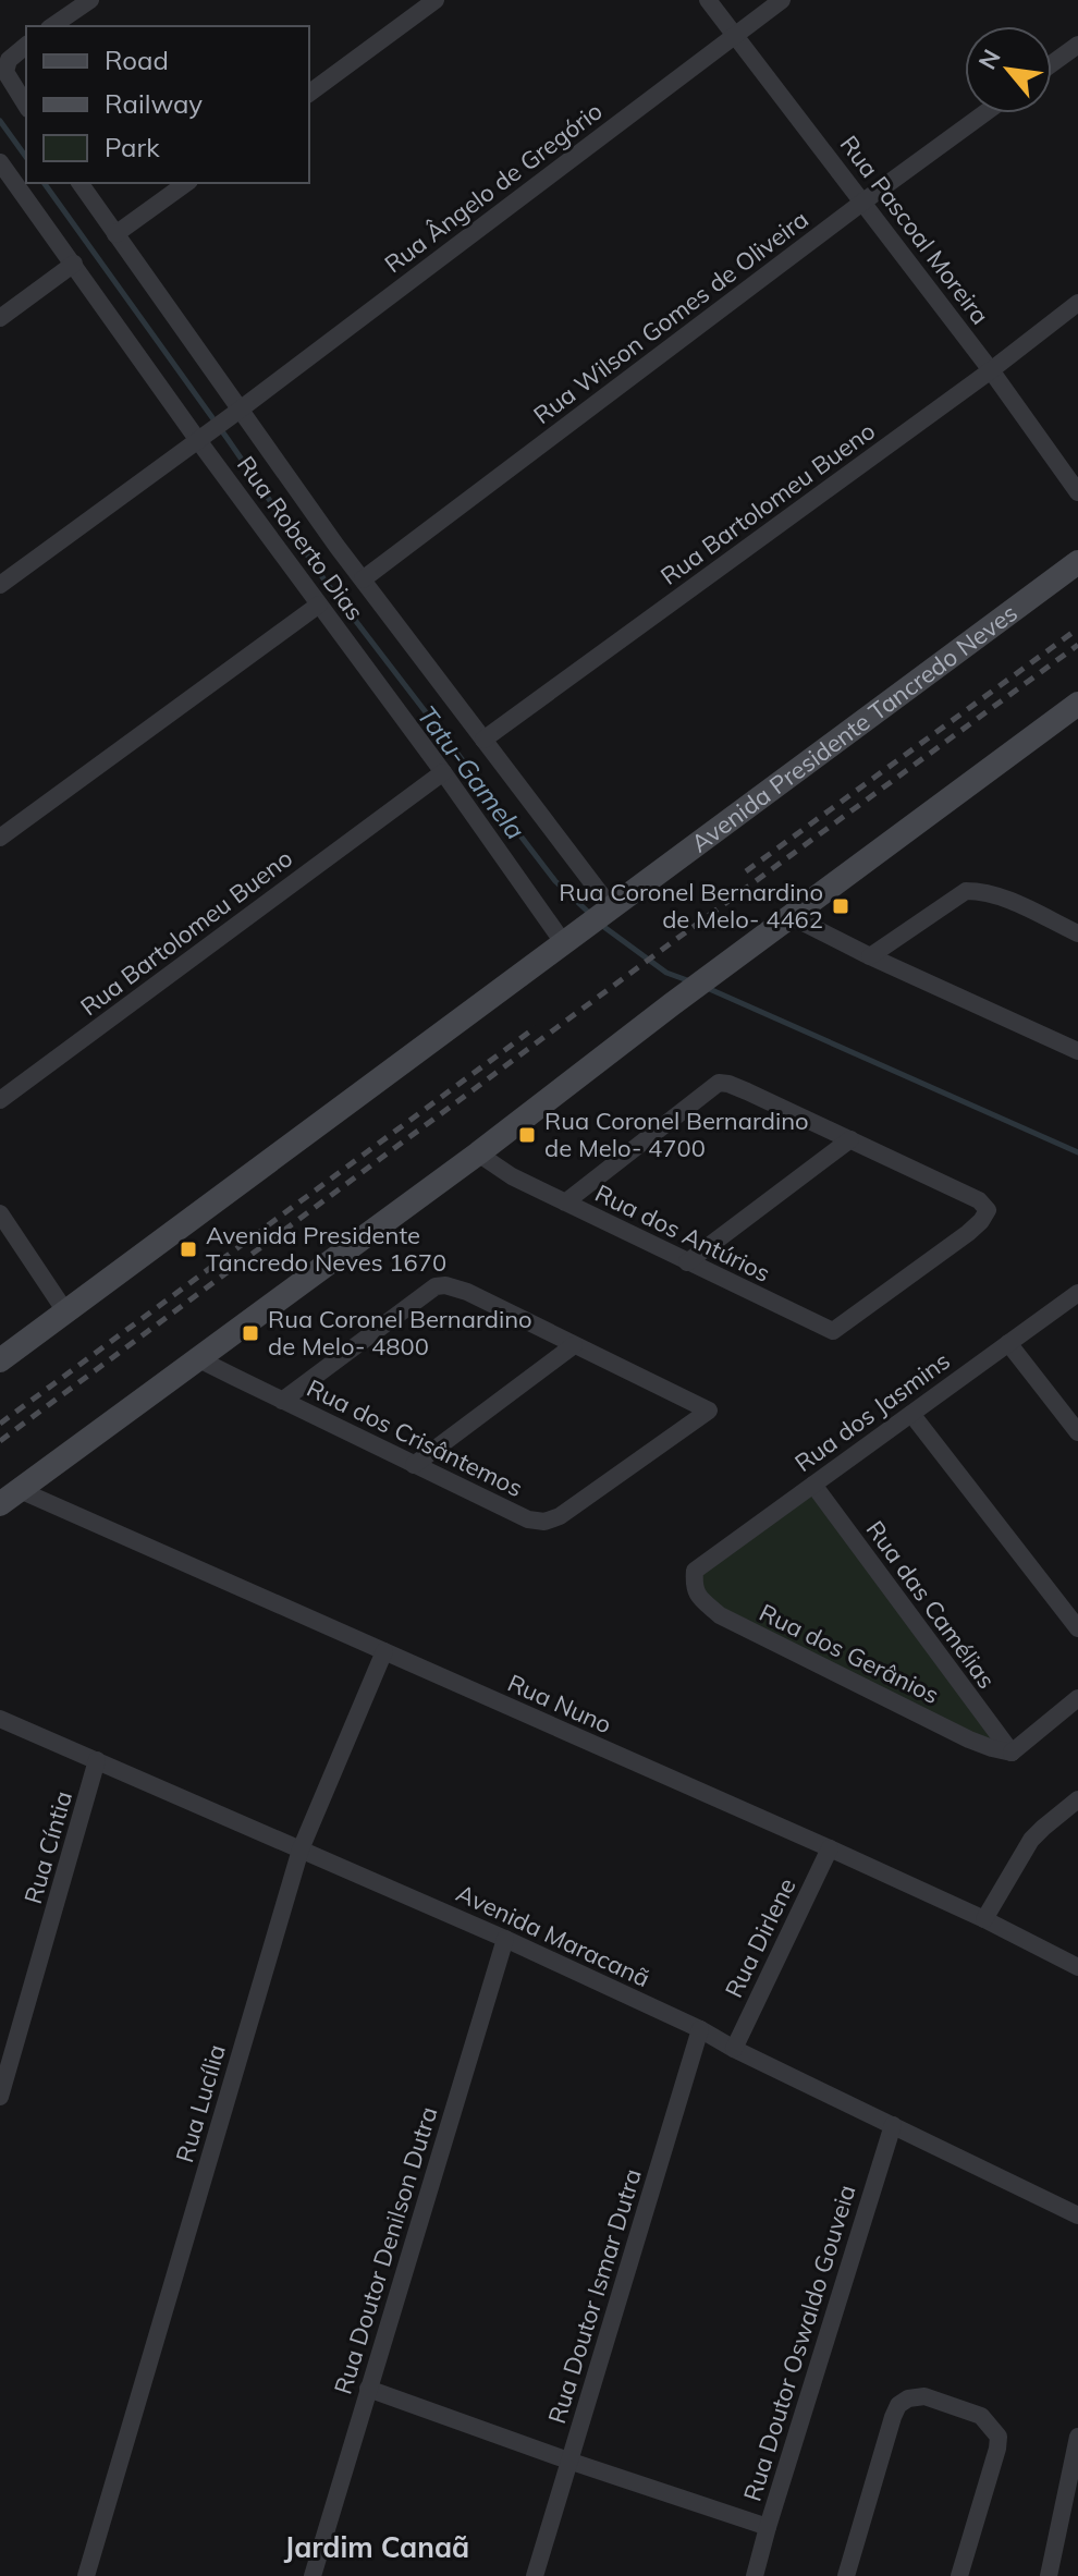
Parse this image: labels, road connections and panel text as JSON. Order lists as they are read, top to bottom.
{
  "streets": {
    "main road": ["Avenida Presidente Tancredo Neves"],
    "street": [
      "Rua Ângelo de Gregório",
      "Rua Pascoal Moreira",
      "Rua Wilson Gomes de Oliveira",
      "Rua Bartolomeu Bueno",
      "Rua Roberto Dias",
      "Rua dos Antúrios",
      "Rua dos Jasmins",
      "Rua dos Crisântemos",
      "Rua das Camélias",
      "Rua dos Gerânios",
      "Rua Nuno",
      "Rua Cíntia",
      "Avenida Maracanã",
      "Rua Dirlene",
      "Rua Lucília",
      "Rua Doutor Denilson Dutra",
      "Rua Doutor Ismar Dutra",
      "Rua Doutor Oswaldo Gouveia"
    ]
  },
  "crossings": [
    ["Rua Ângelo de Gregório", "Rua Pascoal Moreira"],
    ["Rua Ângelo de Gregório", "Rua Roberto Dias"],
    ["Rua Pascoal Moreira", "Rua Wilson Gomes de Oliveira"],
    ["Rua Pascoal Moreira", "Rua Bartolomeu Bueno"],
    ["Rua Wilson Gomes de Oliveira", "Rua Roberto Dias"],
    ["Rua Bartolomeu Bueno", "Rua Roberto Dias"],
    ["Rua Roberto Dias", "Avenida Presidente Tancredo Neves"],
    ["Rua dos Jasmins", "Rua das Camélias"],
    ["Rua dos Jasmins", "Rua dos Gerânios"],
    ["Rua das Camélias", "Rua dos Gerânios"],
    ["Rua Nuno", "Rua Dirlene"],
    ["Rua Nuno", "Rua Lucília"],
    ["Rua Cíntia", "Avenida Maracanã"],
    ["Avenida Maracanã", "Rua Dirlene"],
    ["Avenida Maracanã", "Rua Lucília"],
    ["Avenida Maracanã", "Rua Doutor Denilson Dutra"],
    ["Avenida Maracanã", "Rua Doutor Ismar Dutra"],
    ["Avenida Maracanã", "Rua Doutor Oswaldo Gouveia"]
  ],
  "districts": ["Jardim Canaã"],
  "water": ["Tatu-Gamela"],
  "places": {
    "transit": [
      "Rua Coronel Bernardino de Melo- 4462",
      "Rua Coronel Bernardino de Melo- 4700",
      "Avenida Presidente Tancredo Neves 1670",
      "Rua Coronel Bernardino de Melo- 4800"
    ]
  },
  "legend": ["Road", "Railway", "Park"],
  "north": "top left"
}
